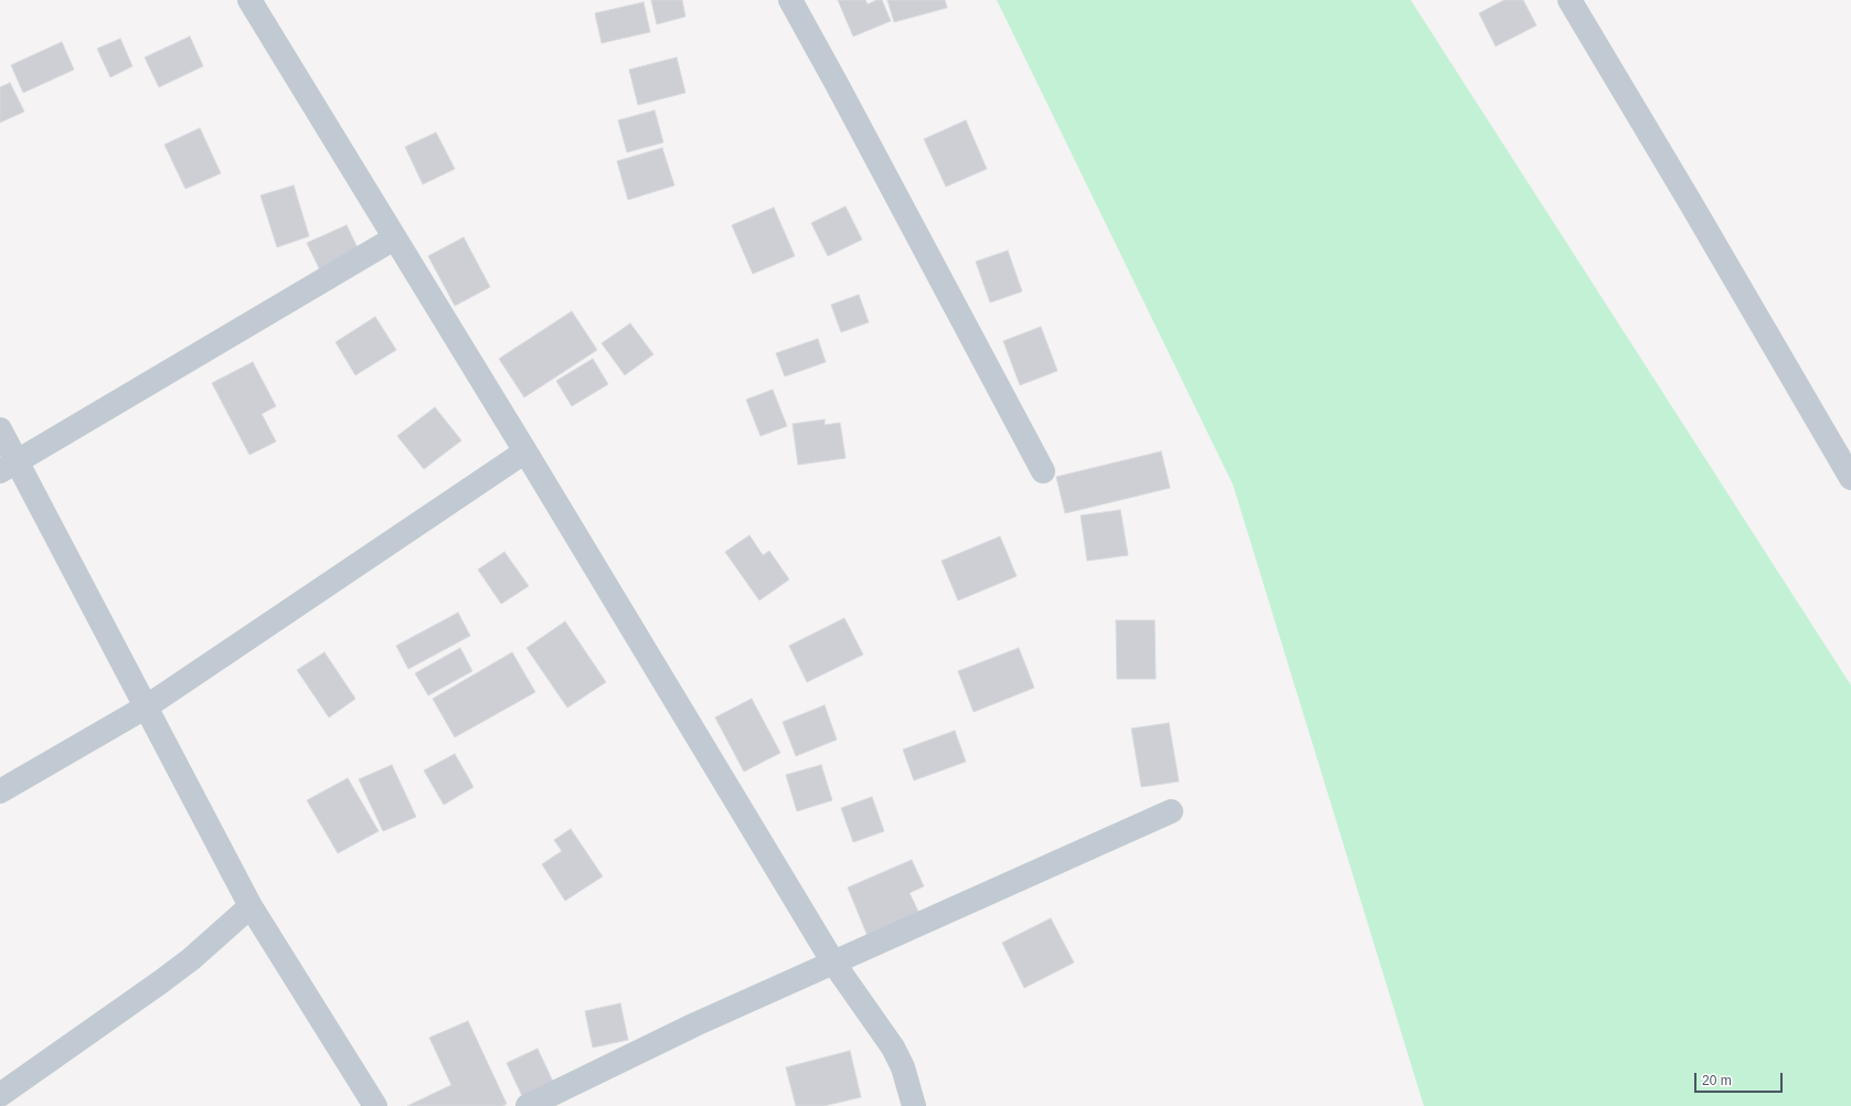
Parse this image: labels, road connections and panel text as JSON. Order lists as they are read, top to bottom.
{
  "scale_bar": "20 m"
}
